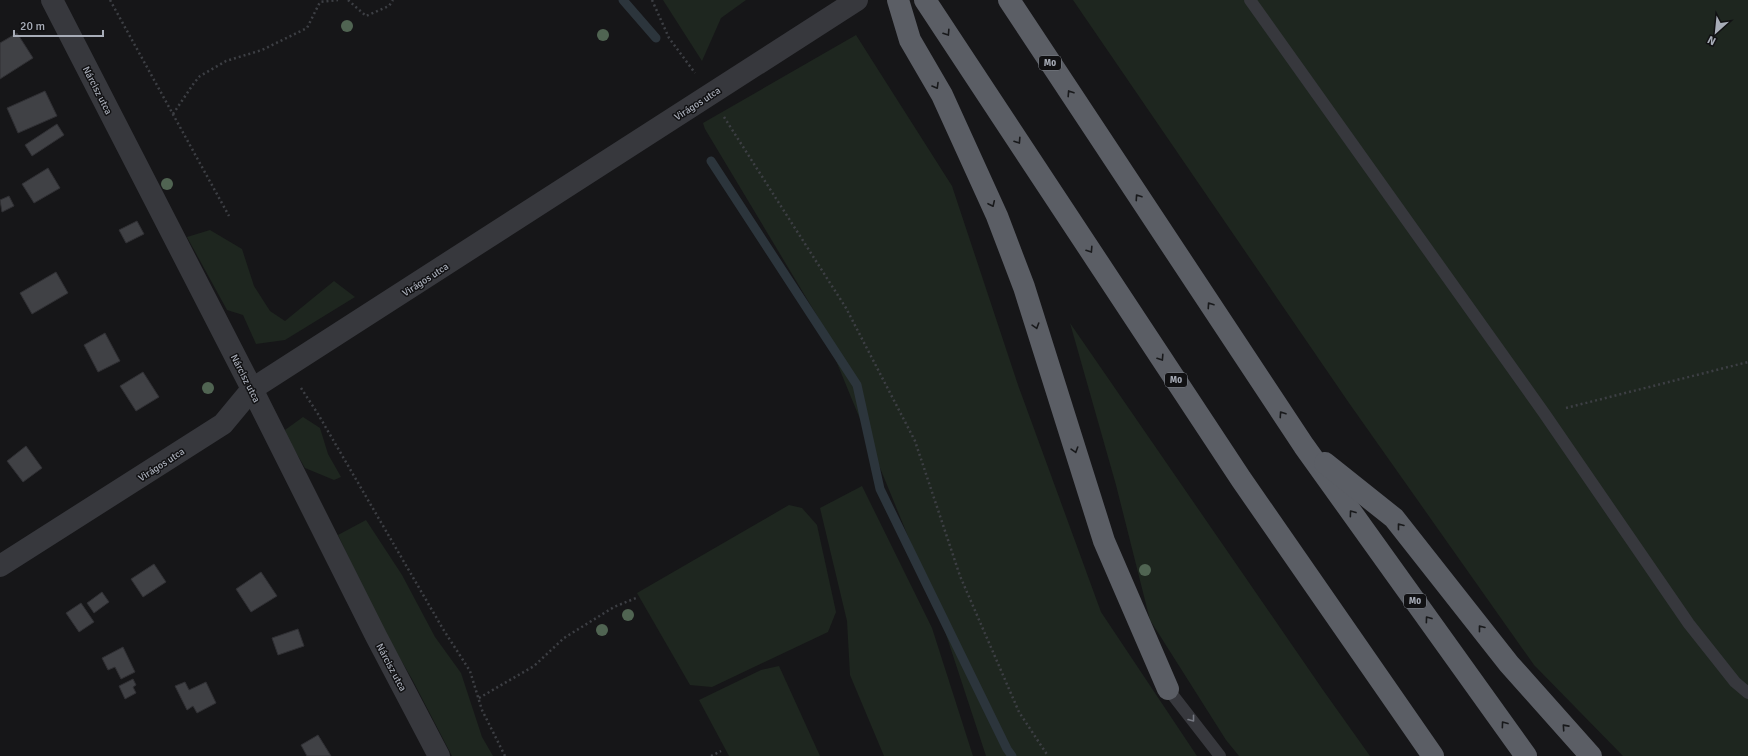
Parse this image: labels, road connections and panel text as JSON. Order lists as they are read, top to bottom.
{
  "streets": {
    "highway": ["M0"],
    "street": ["Nárcisz utca", "Virágos utca"]
  },
  "crossings": [
    ["Nárcisz utca", "Virágos utca"]
  ],
  "scale_bar": "20 m",
  "north": "bottom left"
}
